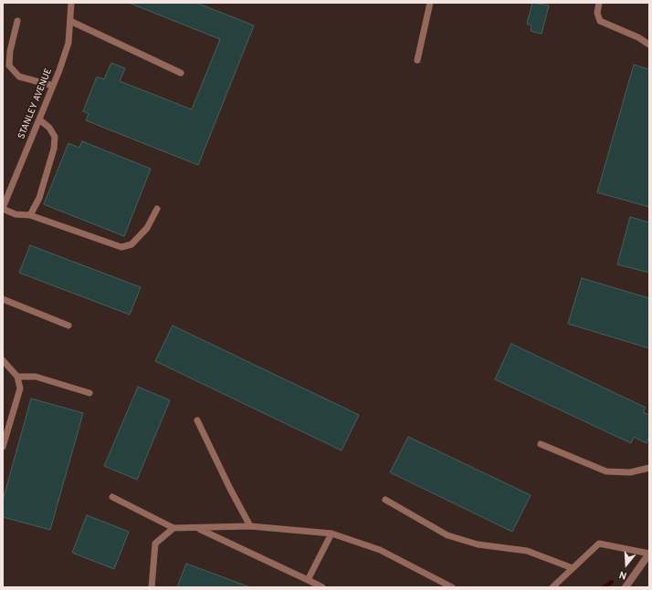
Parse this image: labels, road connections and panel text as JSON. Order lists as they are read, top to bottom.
{
  "streets": {
    "lane": ["STANLEY AVENUE"]
  },
  "north": "bottom"
}
